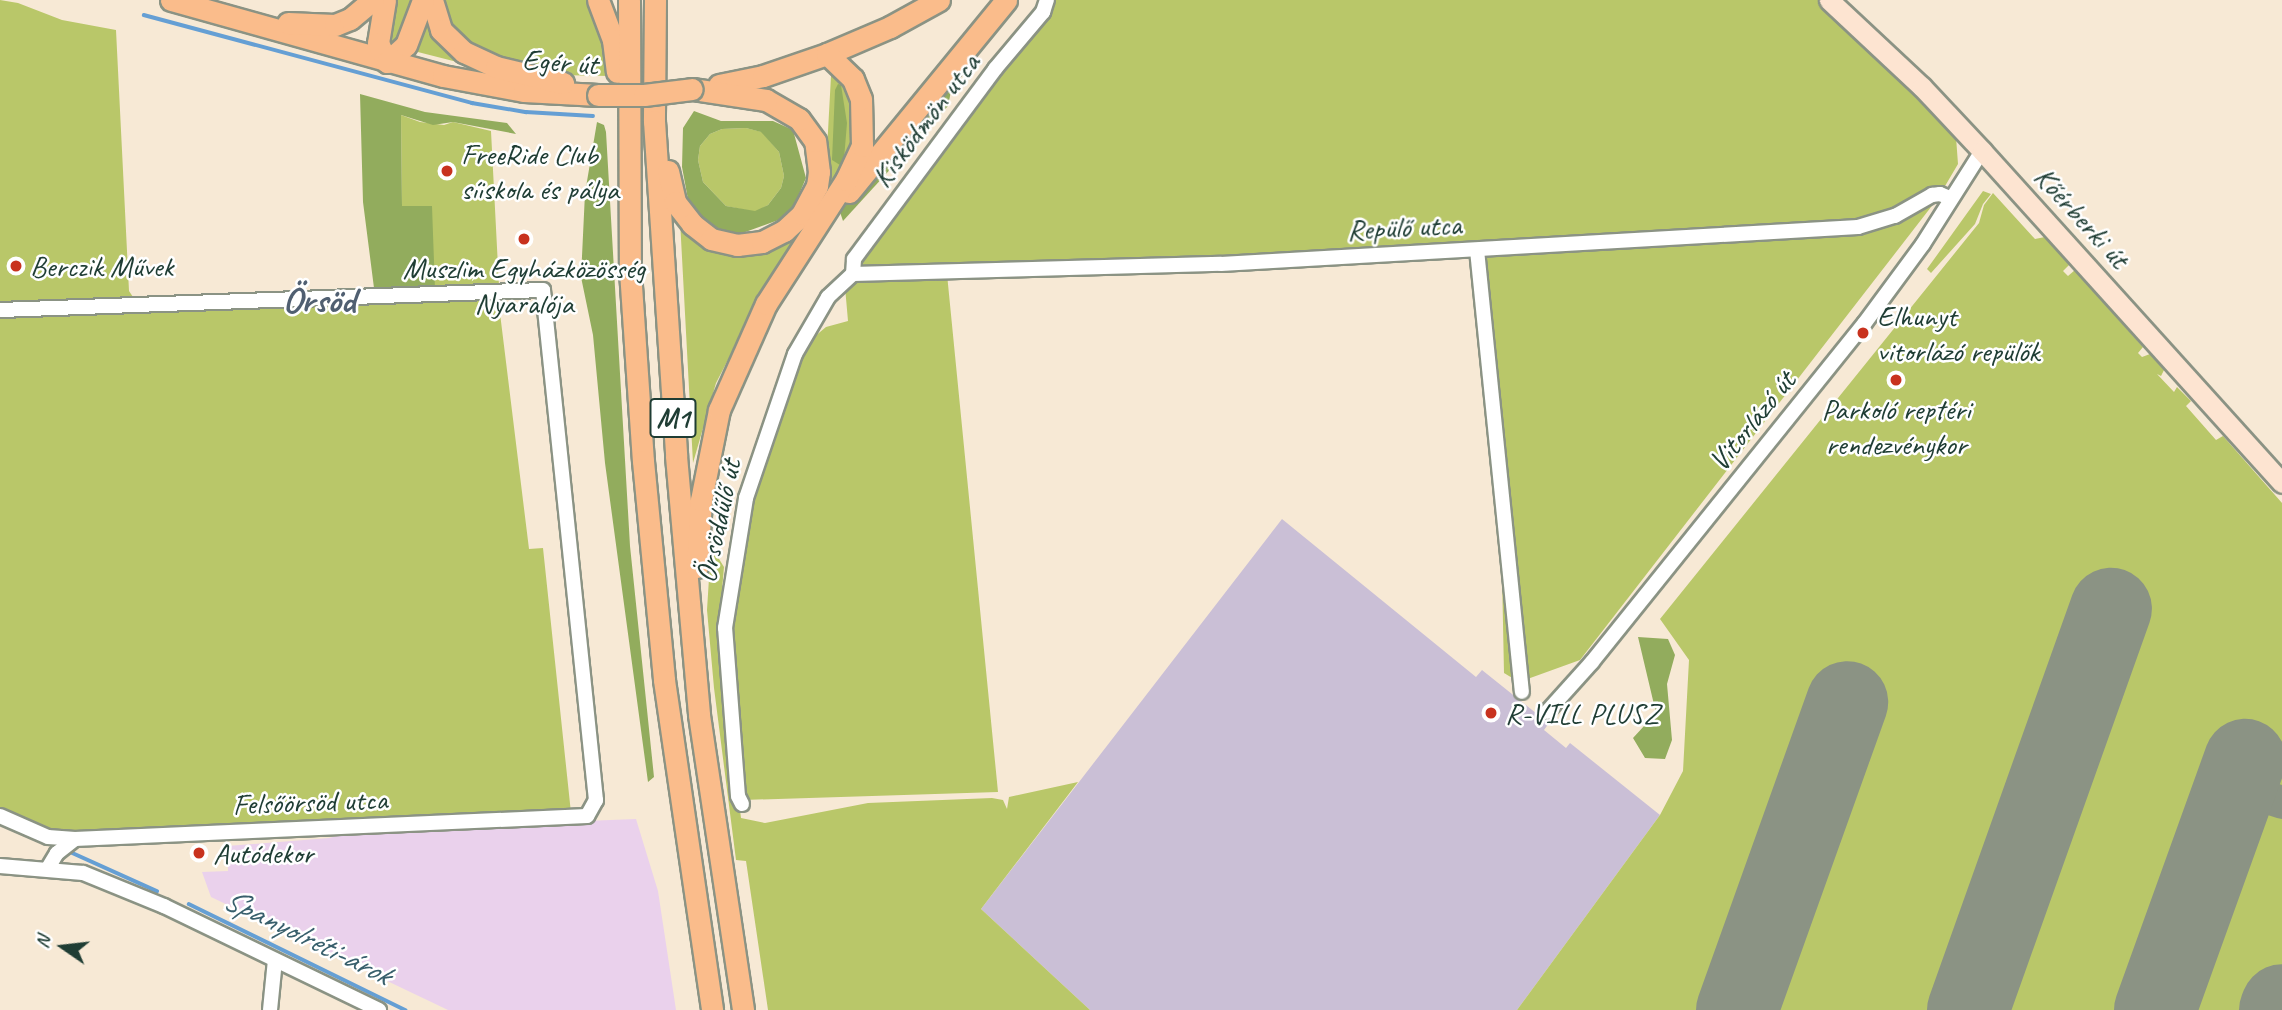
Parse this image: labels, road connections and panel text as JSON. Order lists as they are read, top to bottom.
{
  "streets": {
    "main road": ["Egér út", "M1"],
    "street": [
      "Kisködmön utca",
      "Kőérberki út",
      "Repülő utca",
      "Vitorlázó út",
      "Örsöddűlő út",
      "Felsőörsöd utca"
    ]
  },
  "crossings": [
    ["Kisködmön utca", "Repülő utca"],
    ["Kisködmön utca", "Örsöddűlő út"],
    ["Kőérberki út", "Vitorlázó út"],
    ["Repülő utca", "Vitorlázó út"],
    ["Repülő utca", "Örsöddűlő út"]
  ],
  "districts": ["Örsöd"],
  "water": ["Spanyolréti-árok"],
  "places": [
    "FreeRide Club síiskola és pálya",
    "Muszlim Egyházközösség Nyaralója",
    "Berczik Művek",
    "Elhunyt vitorlázó repülők",
    "Parkoló reptéri rendezvénykor",
    "R-VILL PLUSZ",
    "Autódekor"
  ],
  "north": "left"
}
